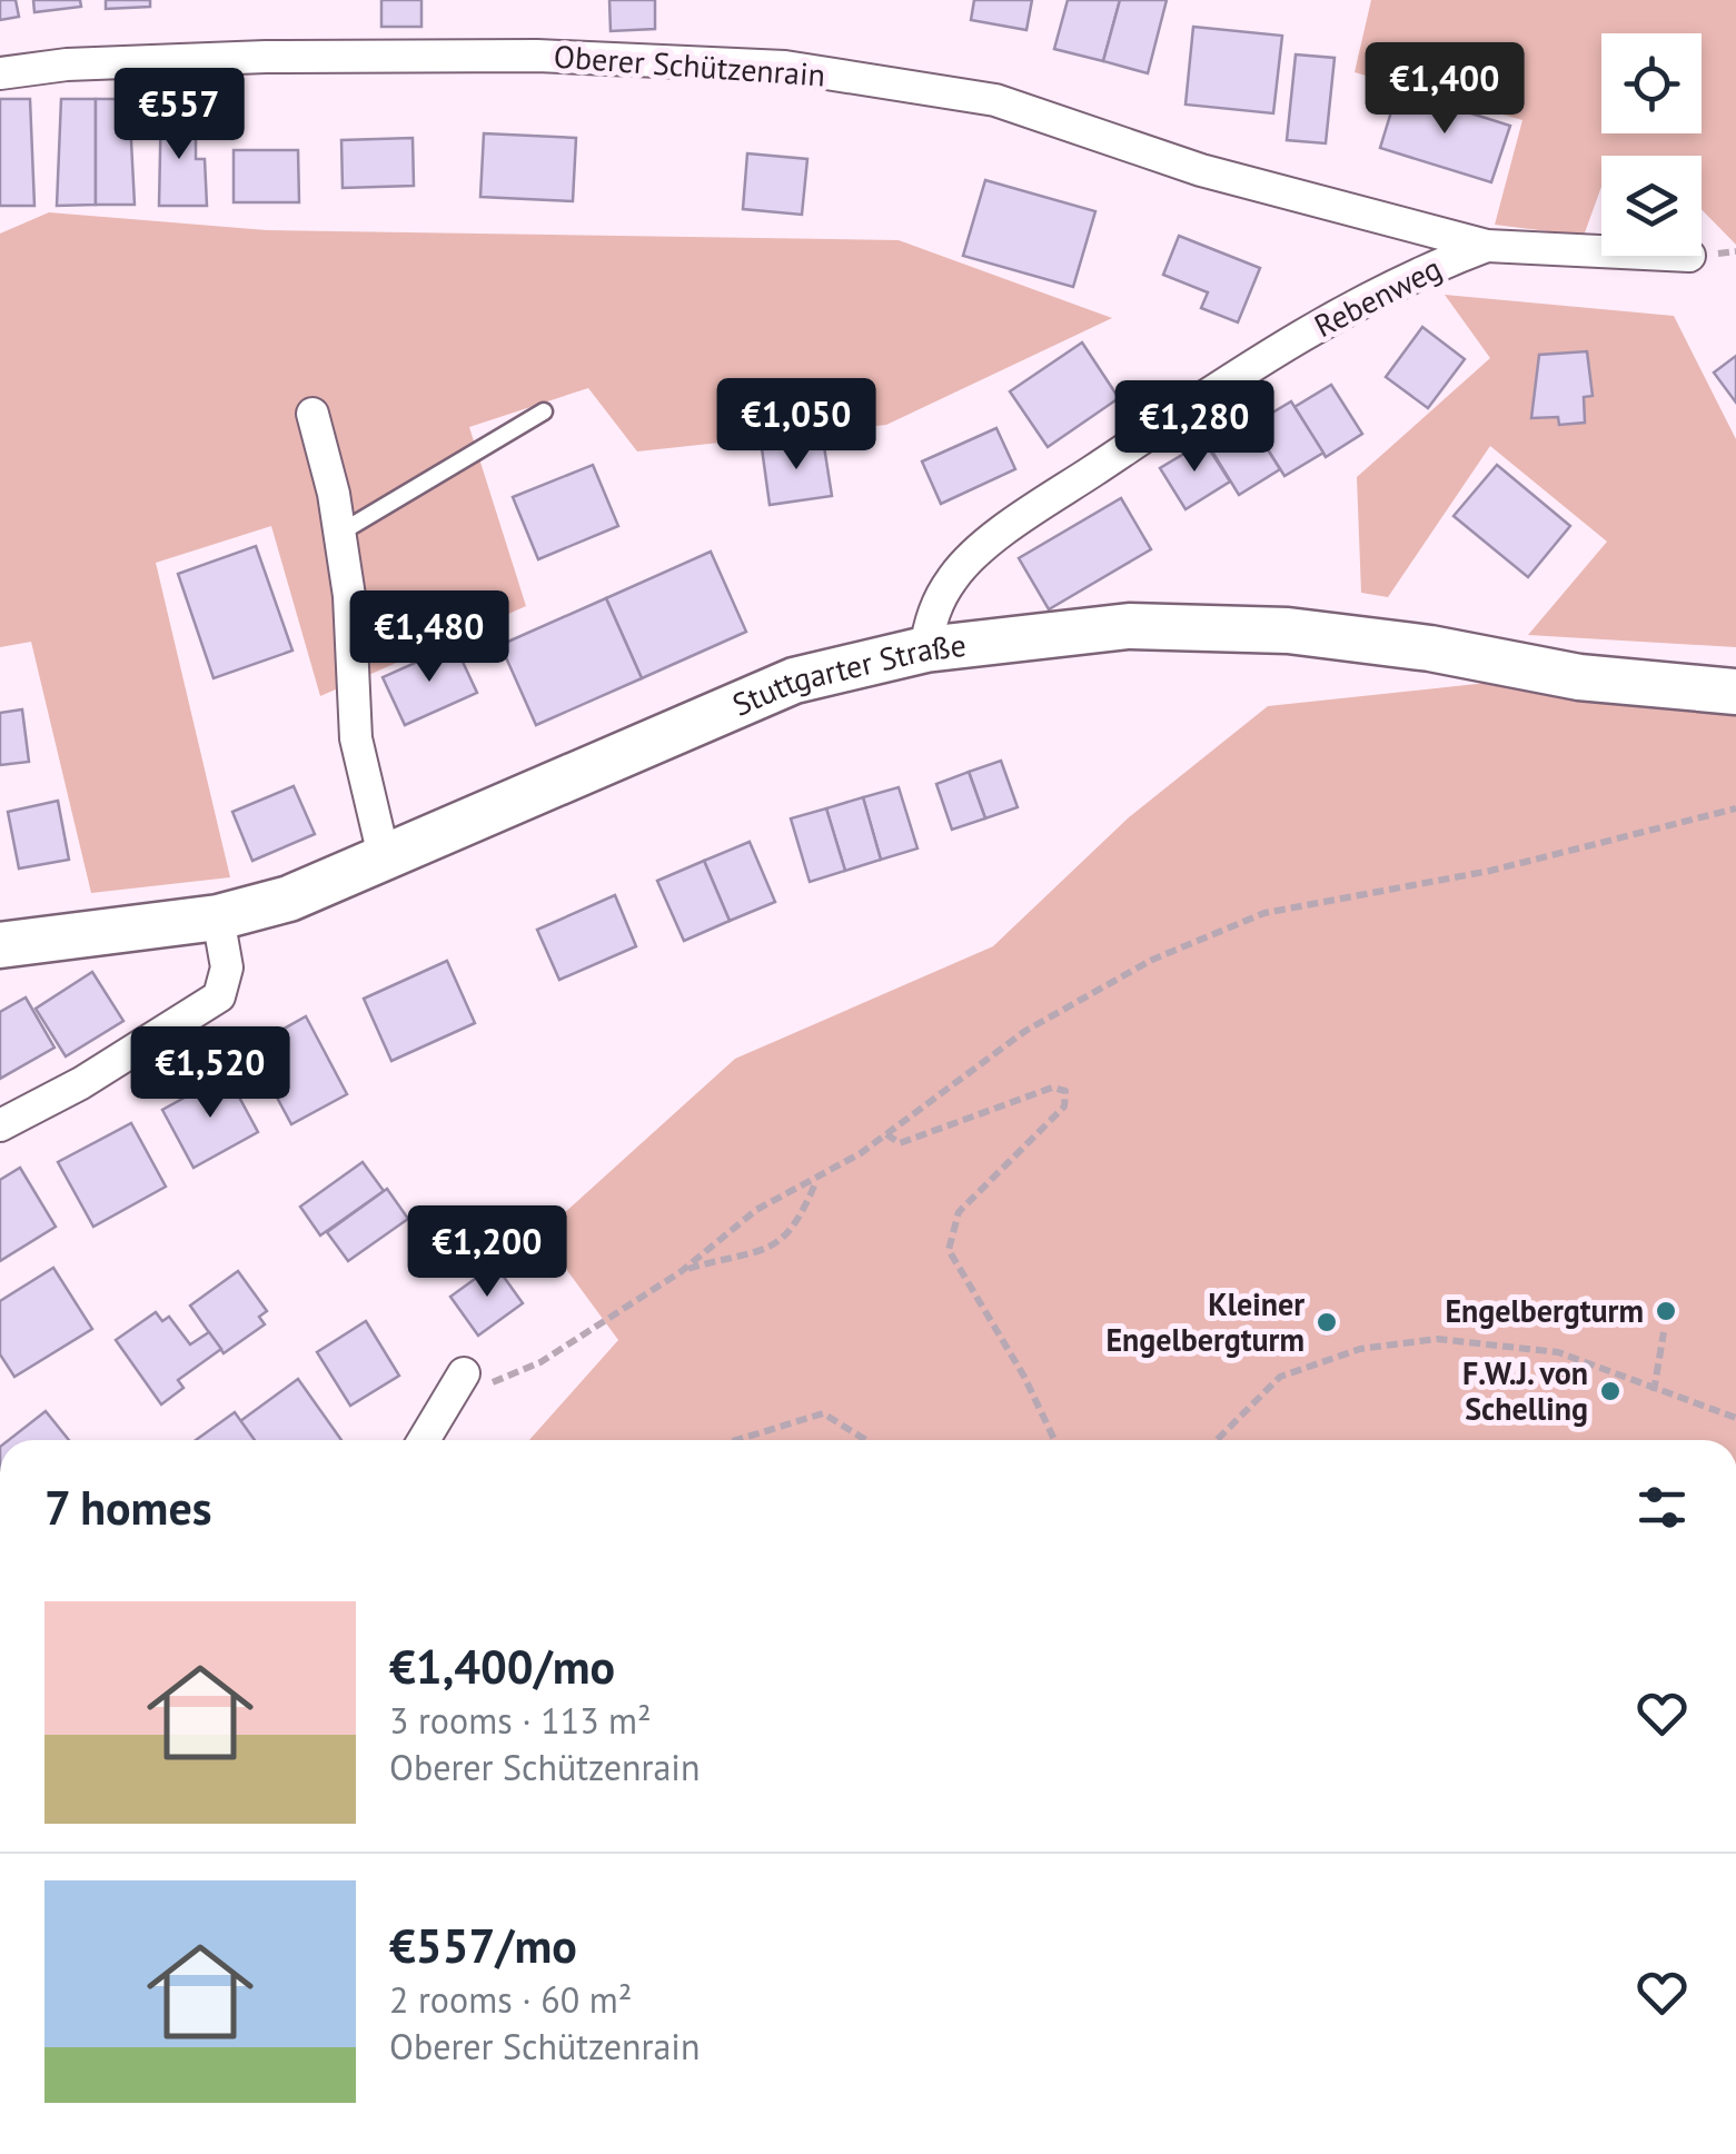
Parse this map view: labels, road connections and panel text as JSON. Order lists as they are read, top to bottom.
{
  "streets": {
    "main road": ["Stuttgarter Straße"],
    "street": ["Oberer Schützenrain", "Rebenweg"]
  },
  "crossings": [
    ["Oberer Schützenrain", "Rebenweg"],
    ["Rebenweg", "Stuttgarter Straße"]
  ],
  "places": ["Engelbergturm", "Kleiner Engelbergturm", "F.W.J. von Schelling"],
  "page": {
    "price": [
      "€1,400",
      "€557",
      "€1,050",
      "€1,280",
      "€1,480",
      "€1,520",
      "€1,200"
    ],
    "heading": "7 homes",
    "list": [
      {
        "name": "€1,400/mo",
        "note": "3 rooms · 113 m² · Oberer Schützenrain"
      },
      {
        "name": "€557/mo",
        "note": "2 rooms · 60 m² · Oberer Schützenrain"
      }
    ]
  }
}
